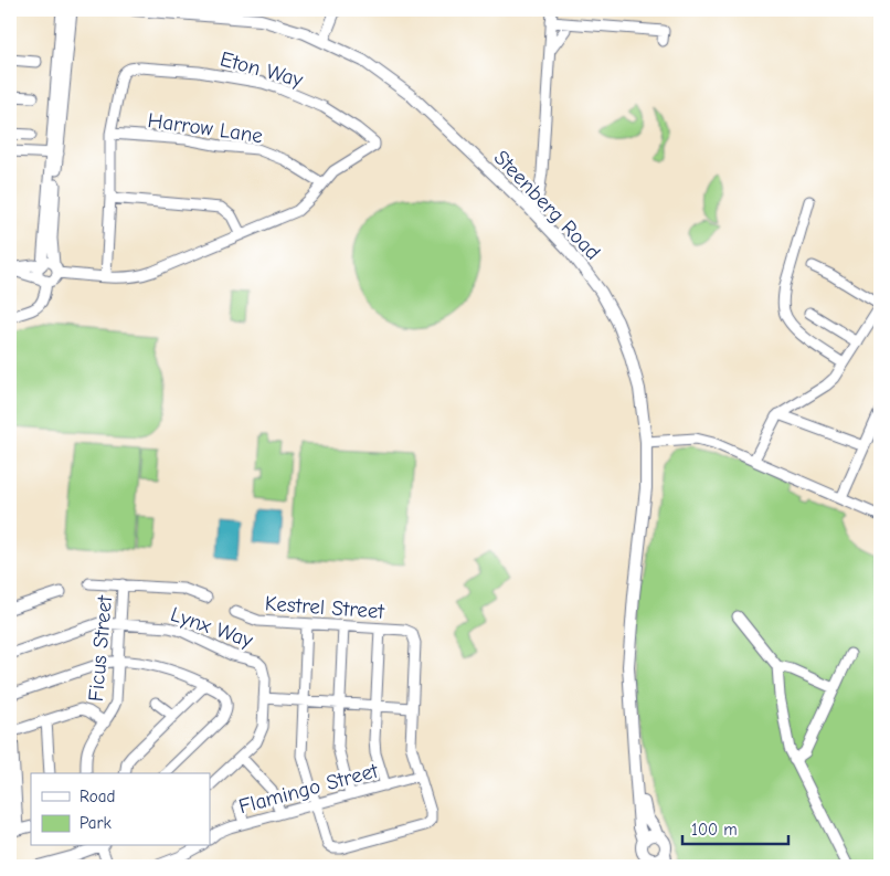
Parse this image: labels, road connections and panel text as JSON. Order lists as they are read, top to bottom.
{
  "streets": {
    "main road": ["Steenberg Road"],
    "street": [
      "Eton Way",
      "Harrow Lane",
      "Kestrel Street",
      "Lynx Way",
      "Ficus Street",
      "Flamingo Street"
    ]
  },
  "crossings": [
    ["Eton Way", "Harrow Lane"],
    ["Lynx Way", "Ficus Street"]
  ],
  "legend": ["Road", "Park"],
  "scale_bar": "100 m"
}
